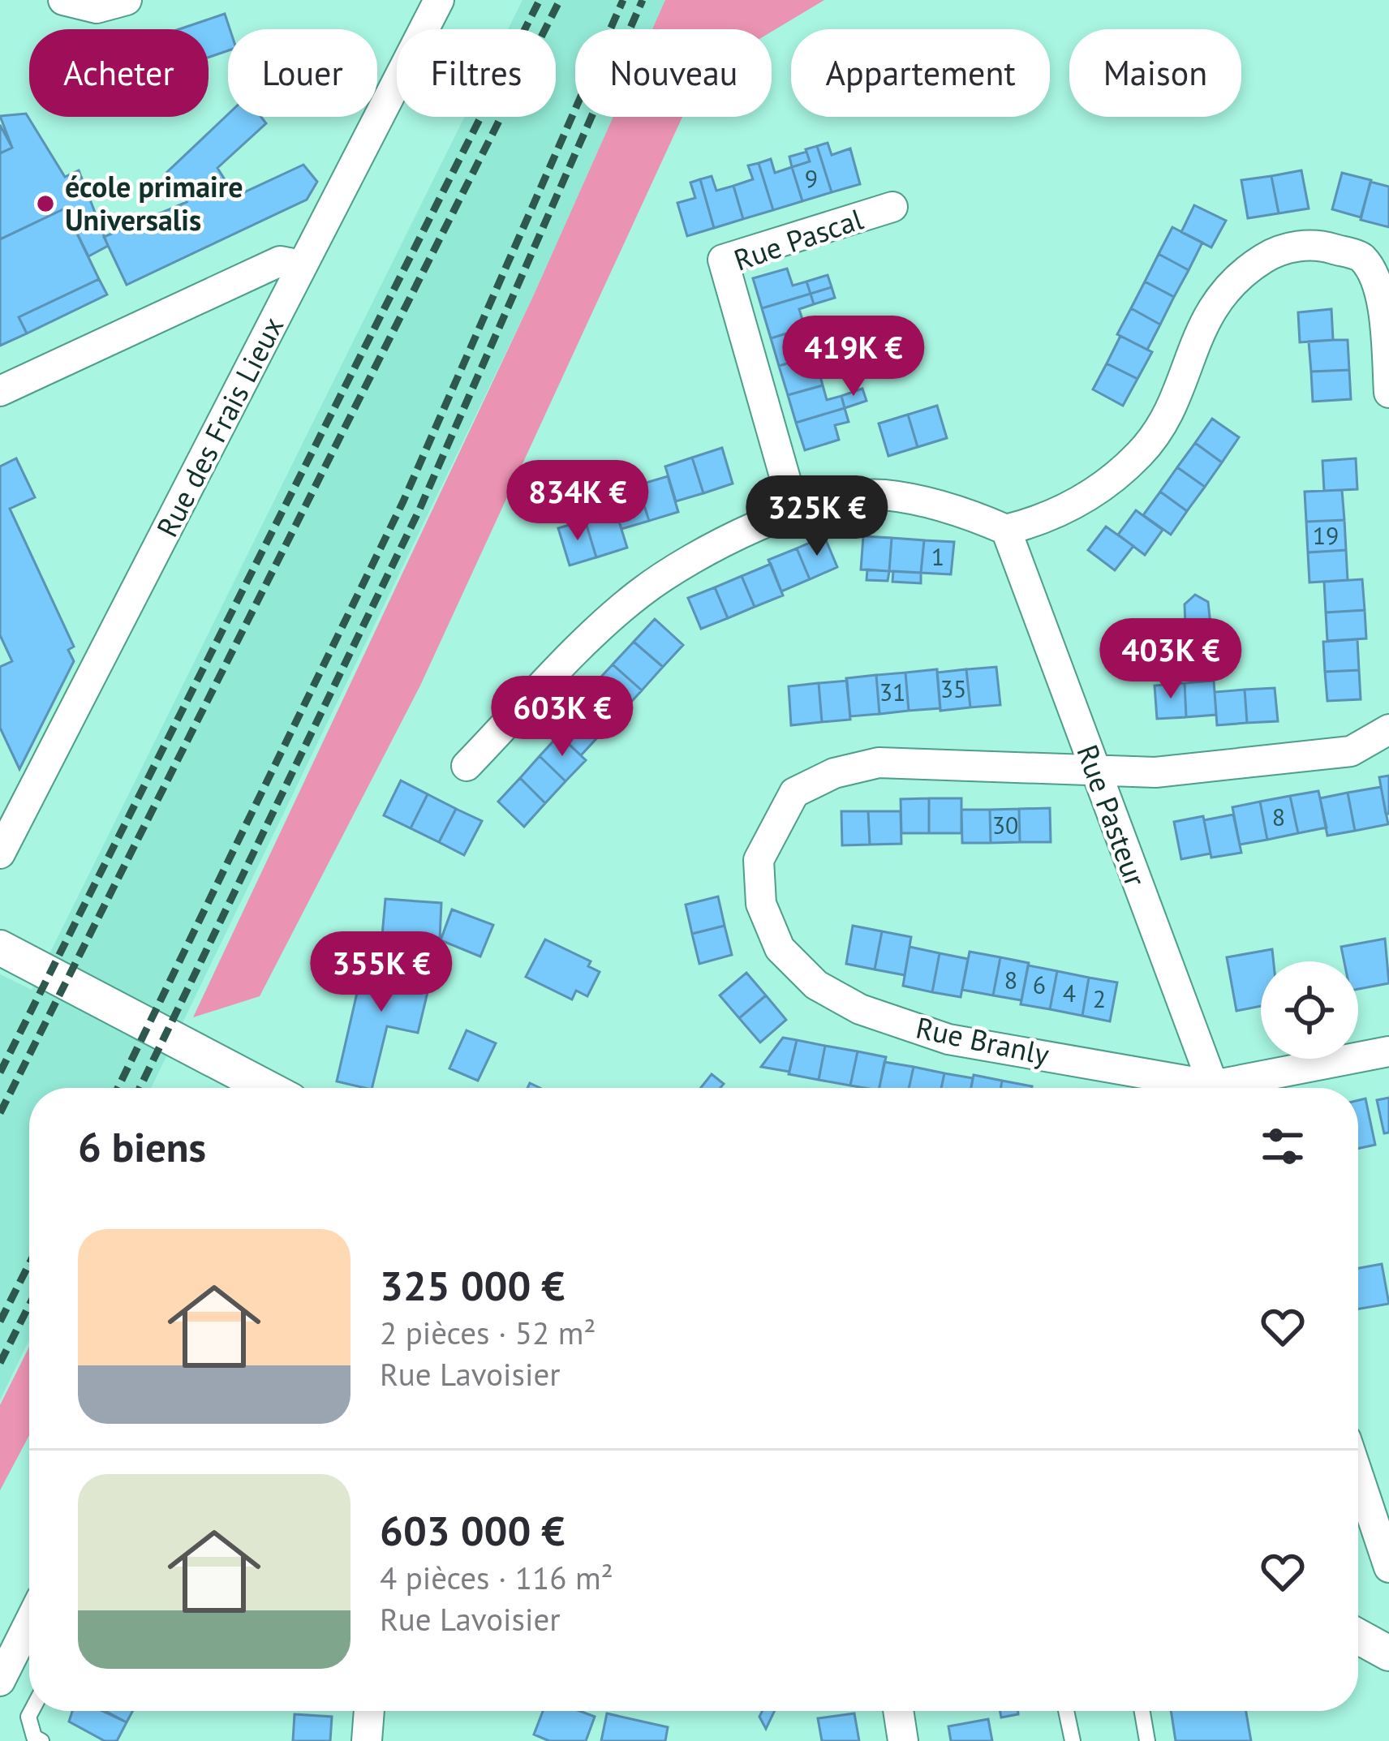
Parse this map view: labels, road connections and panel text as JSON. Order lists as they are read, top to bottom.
{
  "streets": {
    "street": [
      "Rue Pascal",
      "Rue des Frais Lieux",
      "Rue Pasteur",
      "Rue Branly"
    ]
  },
  "crossings": [
    ["Rue Pasteur", "Rue Branly"]
  ],
  "places": ["école primaire Universalis"],
  "house_numbers": [
    "9",
    "19",
    "1",
    "35",
    "31",
    "8",
    "30",
    "8",
    "6",
    "4",
    "2"
  ],
  "page": {
    "chip": [
      "Acheter",
      "Louer",
      "Filtres",
      "Nouveau",
      "Appartement",
      "Maison"
    ],
    "price": [
      "419K €",
      "834K €",
      "325K €",
      "403K €",
      "603K €",
      "355K €"
    ],
    "heading": "6 biens",
    "list": [
      {
        "name": "325 000 €",
        "note": "2 pièces · 52 m² · Rue Lavoisier"
      },
      {
        "name": "603 000 €",
        "note": "4 pièces · 116 m² · Rue Lavoisier"
      }
    ]
  }
}
